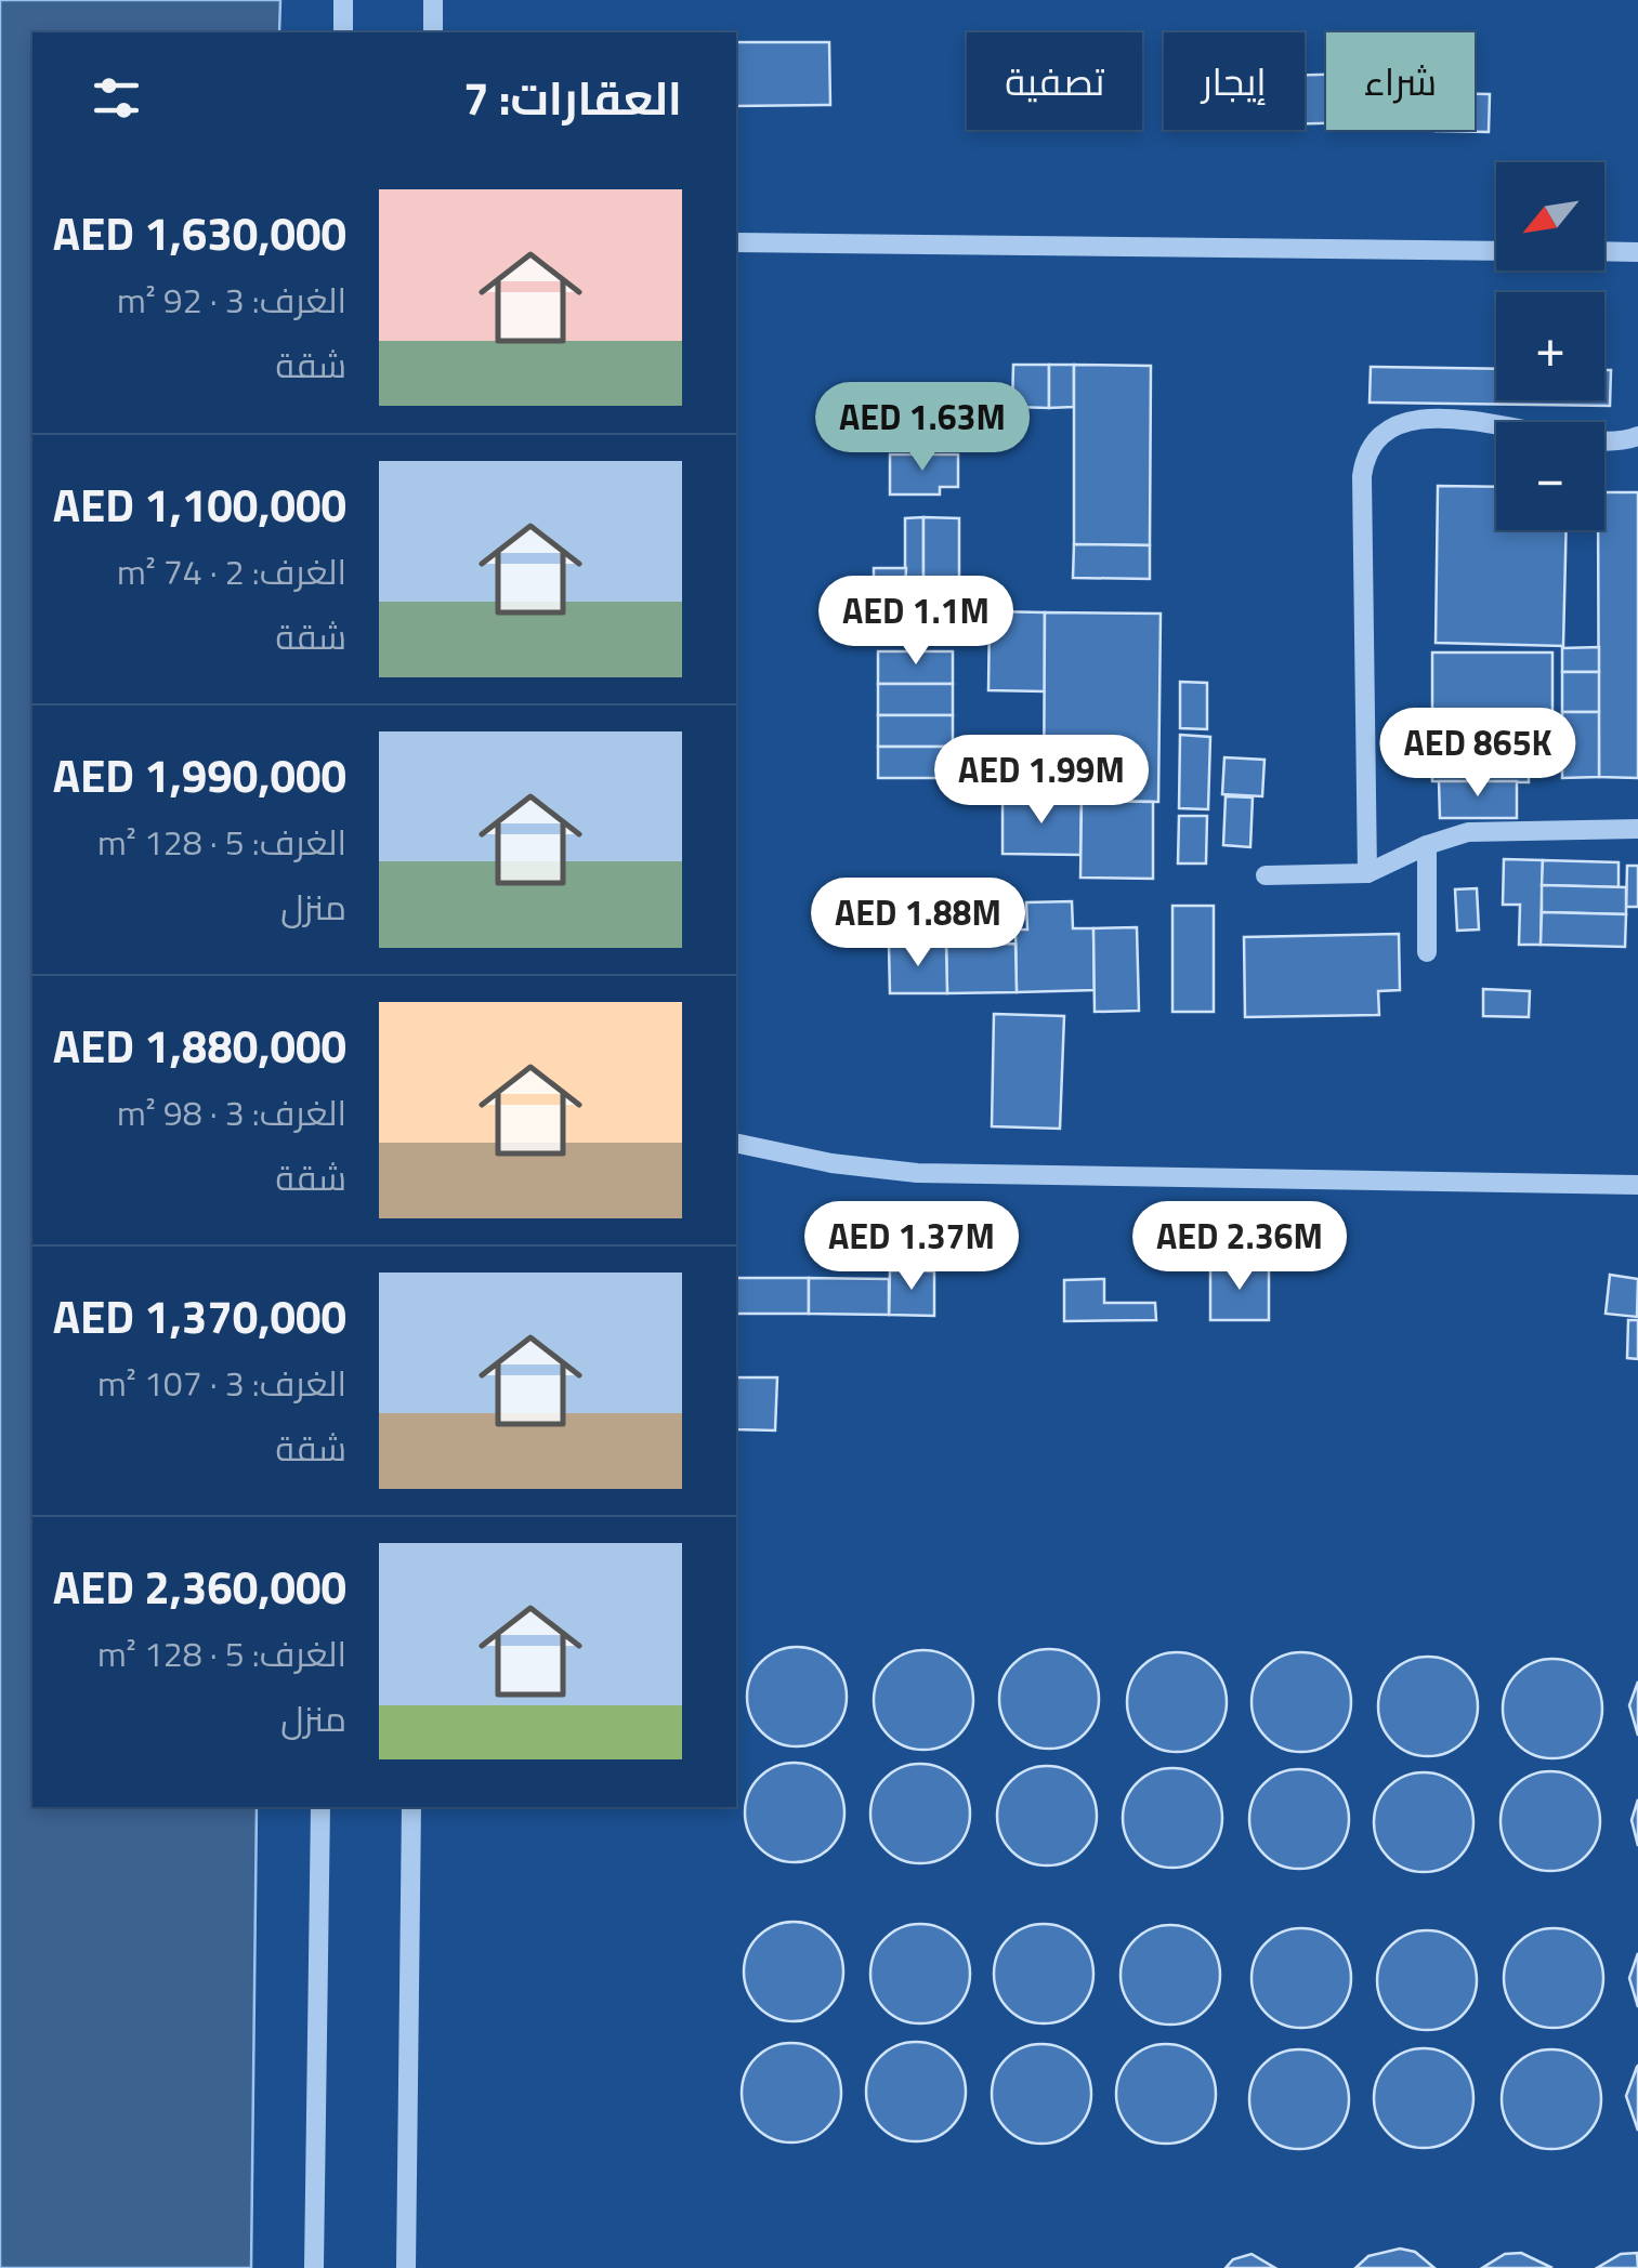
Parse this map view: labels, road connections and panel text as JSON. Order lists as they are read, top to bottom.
{
  "north": "bottom left",
  "page": {
    "chip": ["شراء", "إيجار", "تصفية"],
    "heading": "العقارات: 7",
    "map_buttons": ["+", "−"],
    "list": [
      {
        "name": "AED 1,630,000",
        "note": "الغرف: 3 · 92 m² · شقة"
      },
      {
        "name": "AED 1,100,000",
        "note": "الغرف: 2 · 74 m² · شقة"
      },
      {
        "name": "AED 1,990,000",
        "note": "الغرف: 5 · 128 m² · منزل"
      },
      {
        "name": "AED 1,880,000",
        "note": "الغرف: 3 · 98 m² · شقة"
      },
      {
        "name": "AED 1,370,000",
        "note": "الغرف: 3 · 107 m² · شقة"
      },
      {
        "name": "AED 2,360,000",
        "note": "الغرف: 5 · 128 m² · منزل"
      }
    ],
    "price": [
      "AED 1.63M",
      "AED 1.1M",
      "AED 865K",
      "AED 1.99M",
      "AED 1.88M",
      "AED 1.37M",
      "AED 2.36M"
    ]
  }
}
